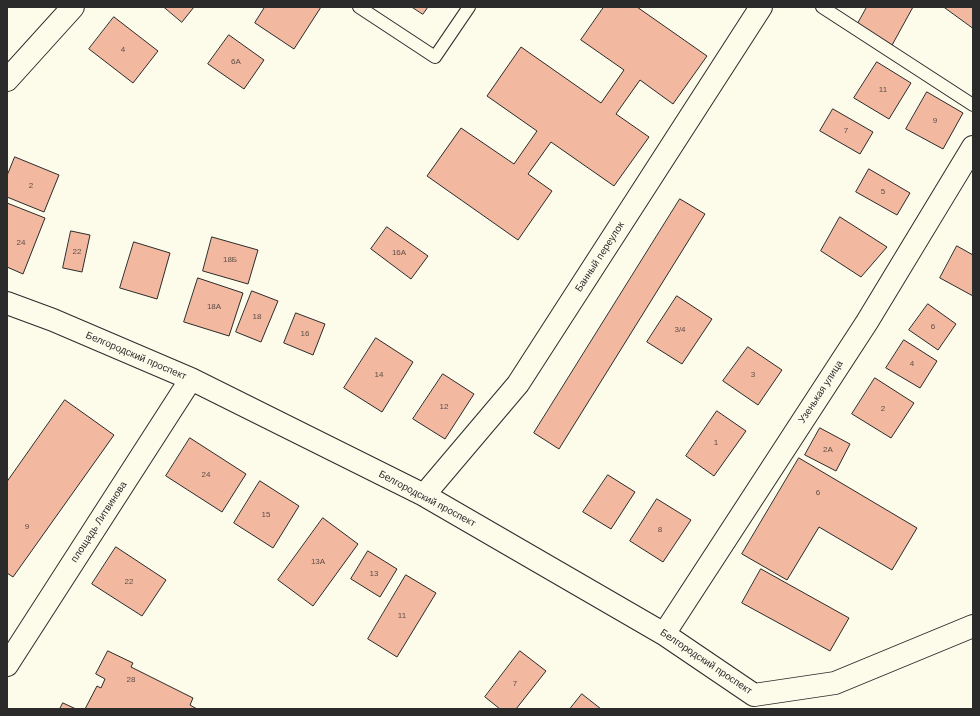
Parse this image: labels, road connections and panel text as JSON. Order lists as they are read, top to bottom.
{
  "streets": {
    "street": [
      "Банный переулок",
      "Белгородский проспект",
      "Узенькая улица",
      "площадь Литвинова"
    ]
  },
  "crossings": [
    ["Банный переулок", "Белгородский проспект"],
    ["Белгородский проспект", "Узенькая улица"],
    ["Белгородский проспект", "площадь Литвинова"]
  ],
  "house_numbers": [
    "4",
    "6А",
    "11",
    "9",
    "7",
    "2",
    "5",
    "24",
    "22",
    "16А",
    "18Б",
    "18А",
    "18",
    "6",
    "3/4",
    "16",
    "4",
    "14",
    "3",
    "12",
    "2",
    "1",
    "2А",
    "24",
    "6",
    "15",
    "9",
    "8",
    "13А",
    "13",
    "22",
    "11",
    "28",
    "7"
  ]
}
